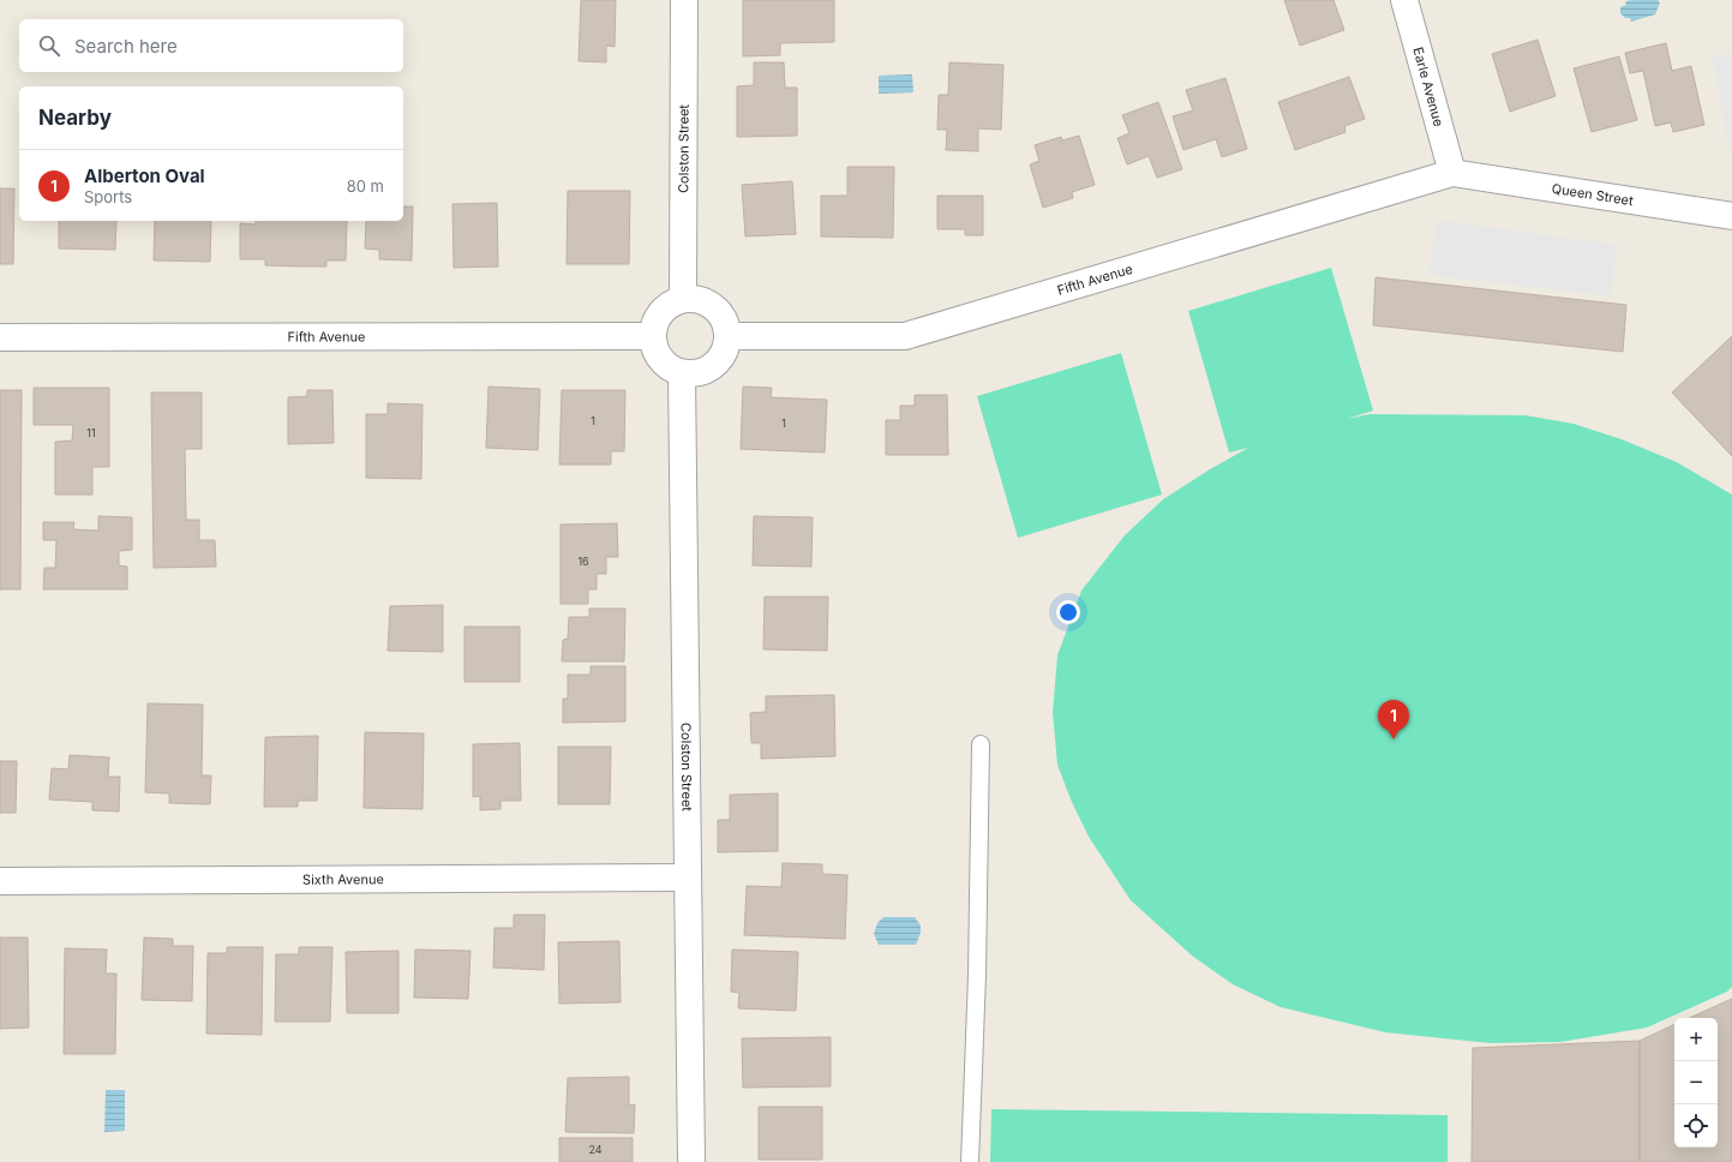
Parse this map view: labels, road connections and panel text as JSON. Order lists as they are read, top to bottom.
{
  "streets": {
    "street": [
      "Earle Avenue",
      "Colston Street",
      "Queen Street",
      "Fifth Avenue",
      "Sixth Avenue"
    ]
  },
  "crossings": [
    ["Earle Avenue", "Queen Street"],
    ["Earle Avenue", "Fifth Avenue"],
    ["Colston Street", "Fifth Avenue"],
    ["Colston Street", "Sixth Avenue"],
    ["Queen Street", "Fifth Avenue"]
  ],
  "house_numbers": [
    "1",
    "1",
    "11",
    "16",
    "24"
  ],
  "page": {
    "search": "Search here",
    "heading": "Nearby",
    "list": [
      {
        "mark": "1",
        "name": "Alberton Oval",
        "note": "Sports",
        "value": "80 m"
      }
    ],
    "pins": "1",
    "map_buttons": ["+", "−"]
  }
}
